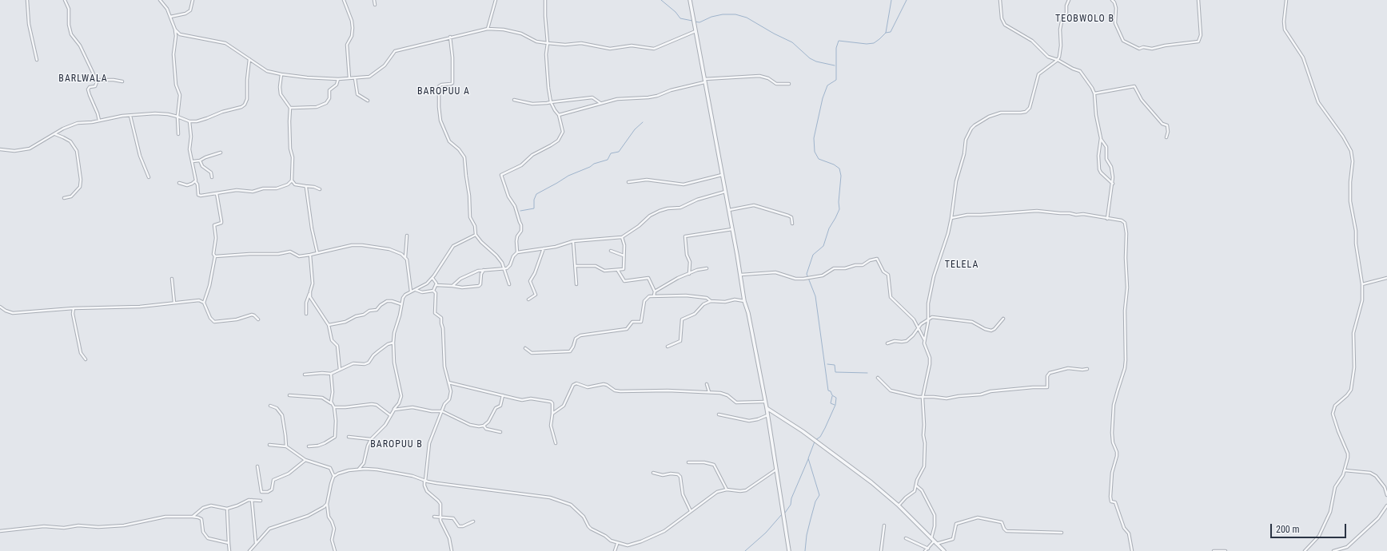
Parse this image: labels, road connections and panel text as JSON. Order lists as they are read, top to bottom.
{
  "districts": [
    "TEOBWOLO B",
    "BARLWALA",
    "BAROPUU A",
    "TELELA",
    "BAROPUU B"
  ],
  "scale_bar": "200 m"
}
